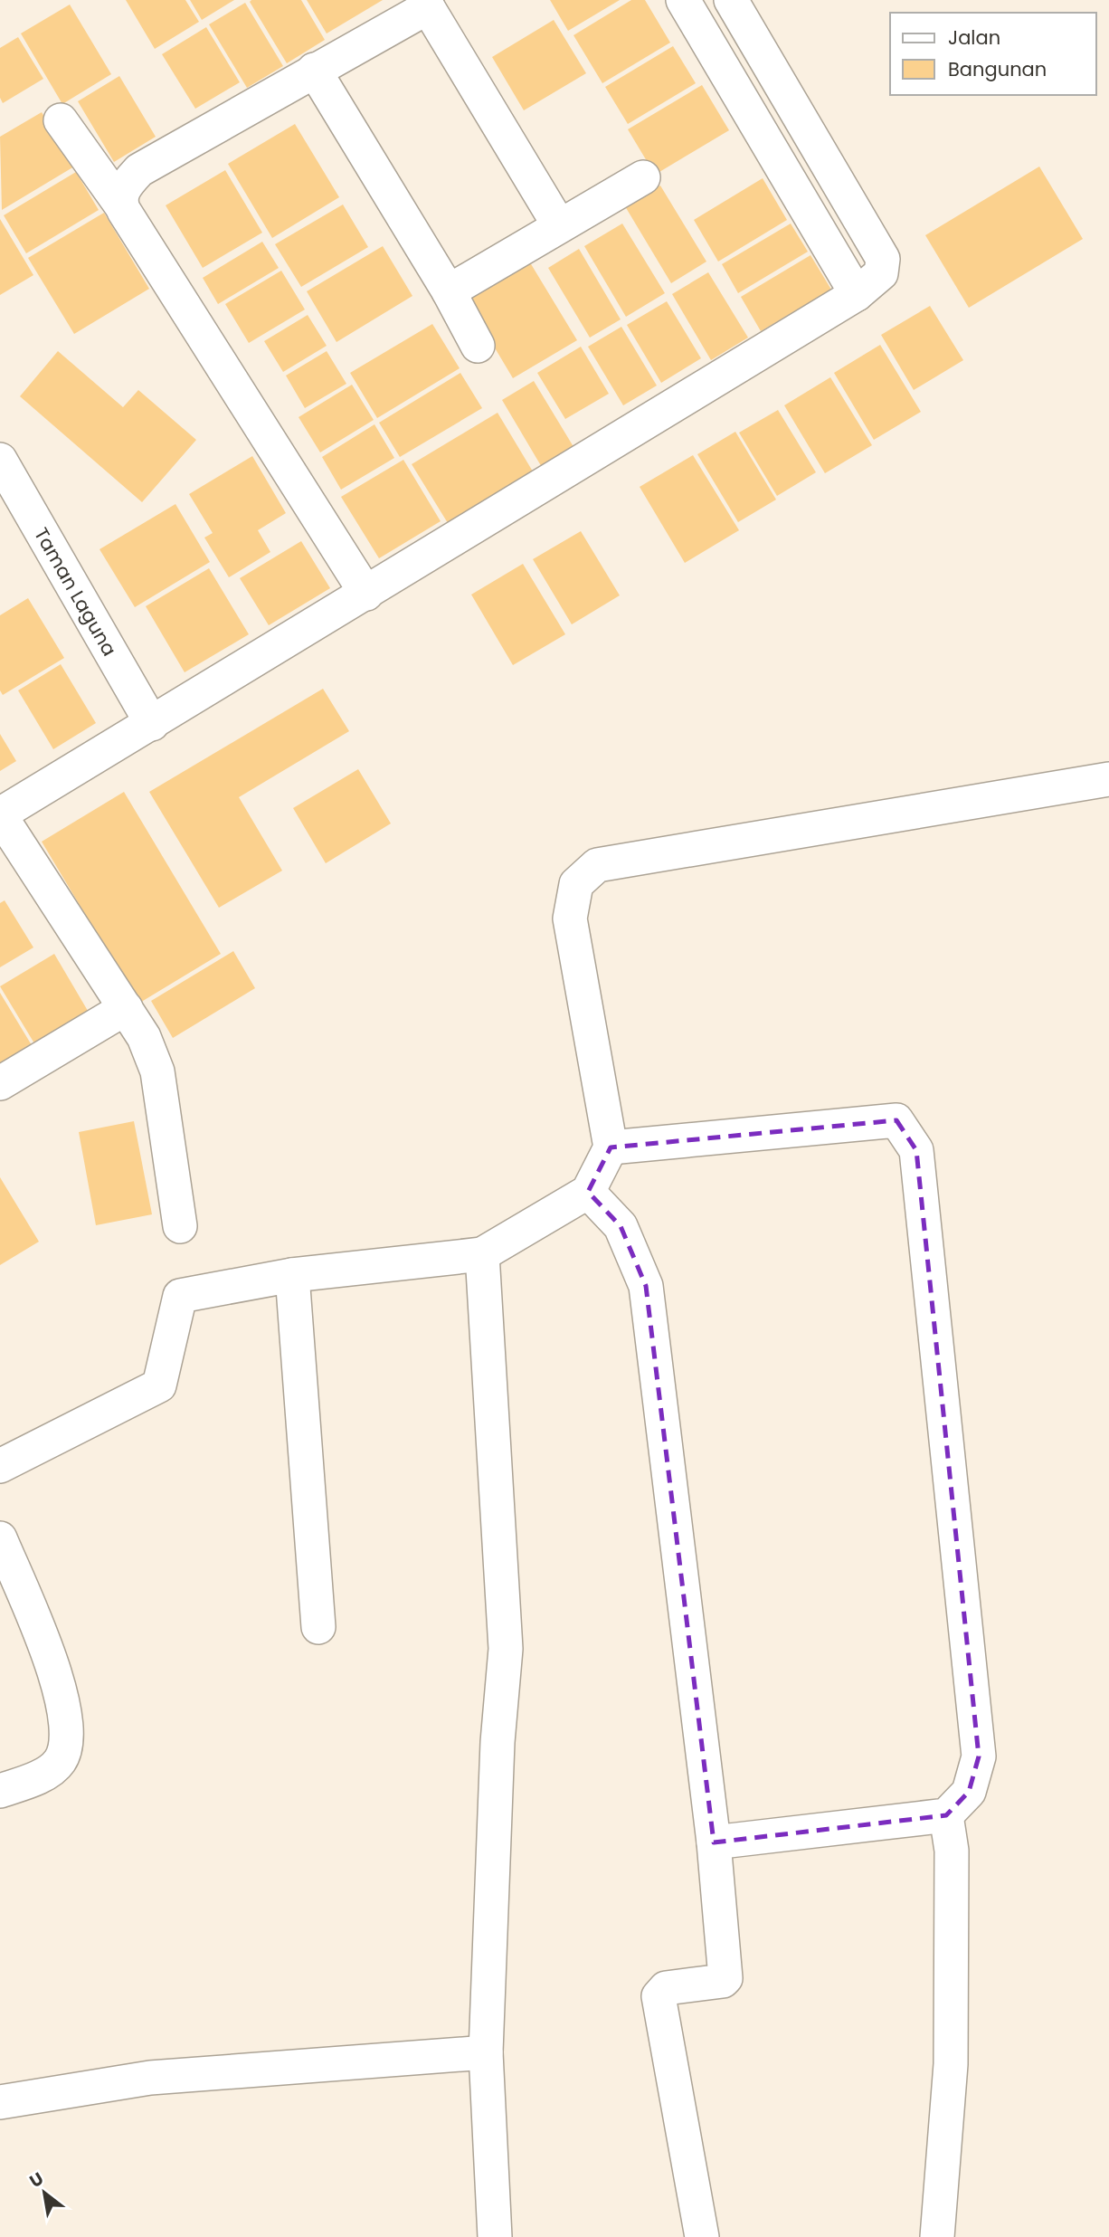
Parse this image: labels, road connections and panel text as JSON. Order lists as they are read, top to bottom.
{
  "streets": {
    "street": ["Taman Laguna"]
  },
  "legend": ["Jalan", "Bangunan"],
  "north": "top left"
}
